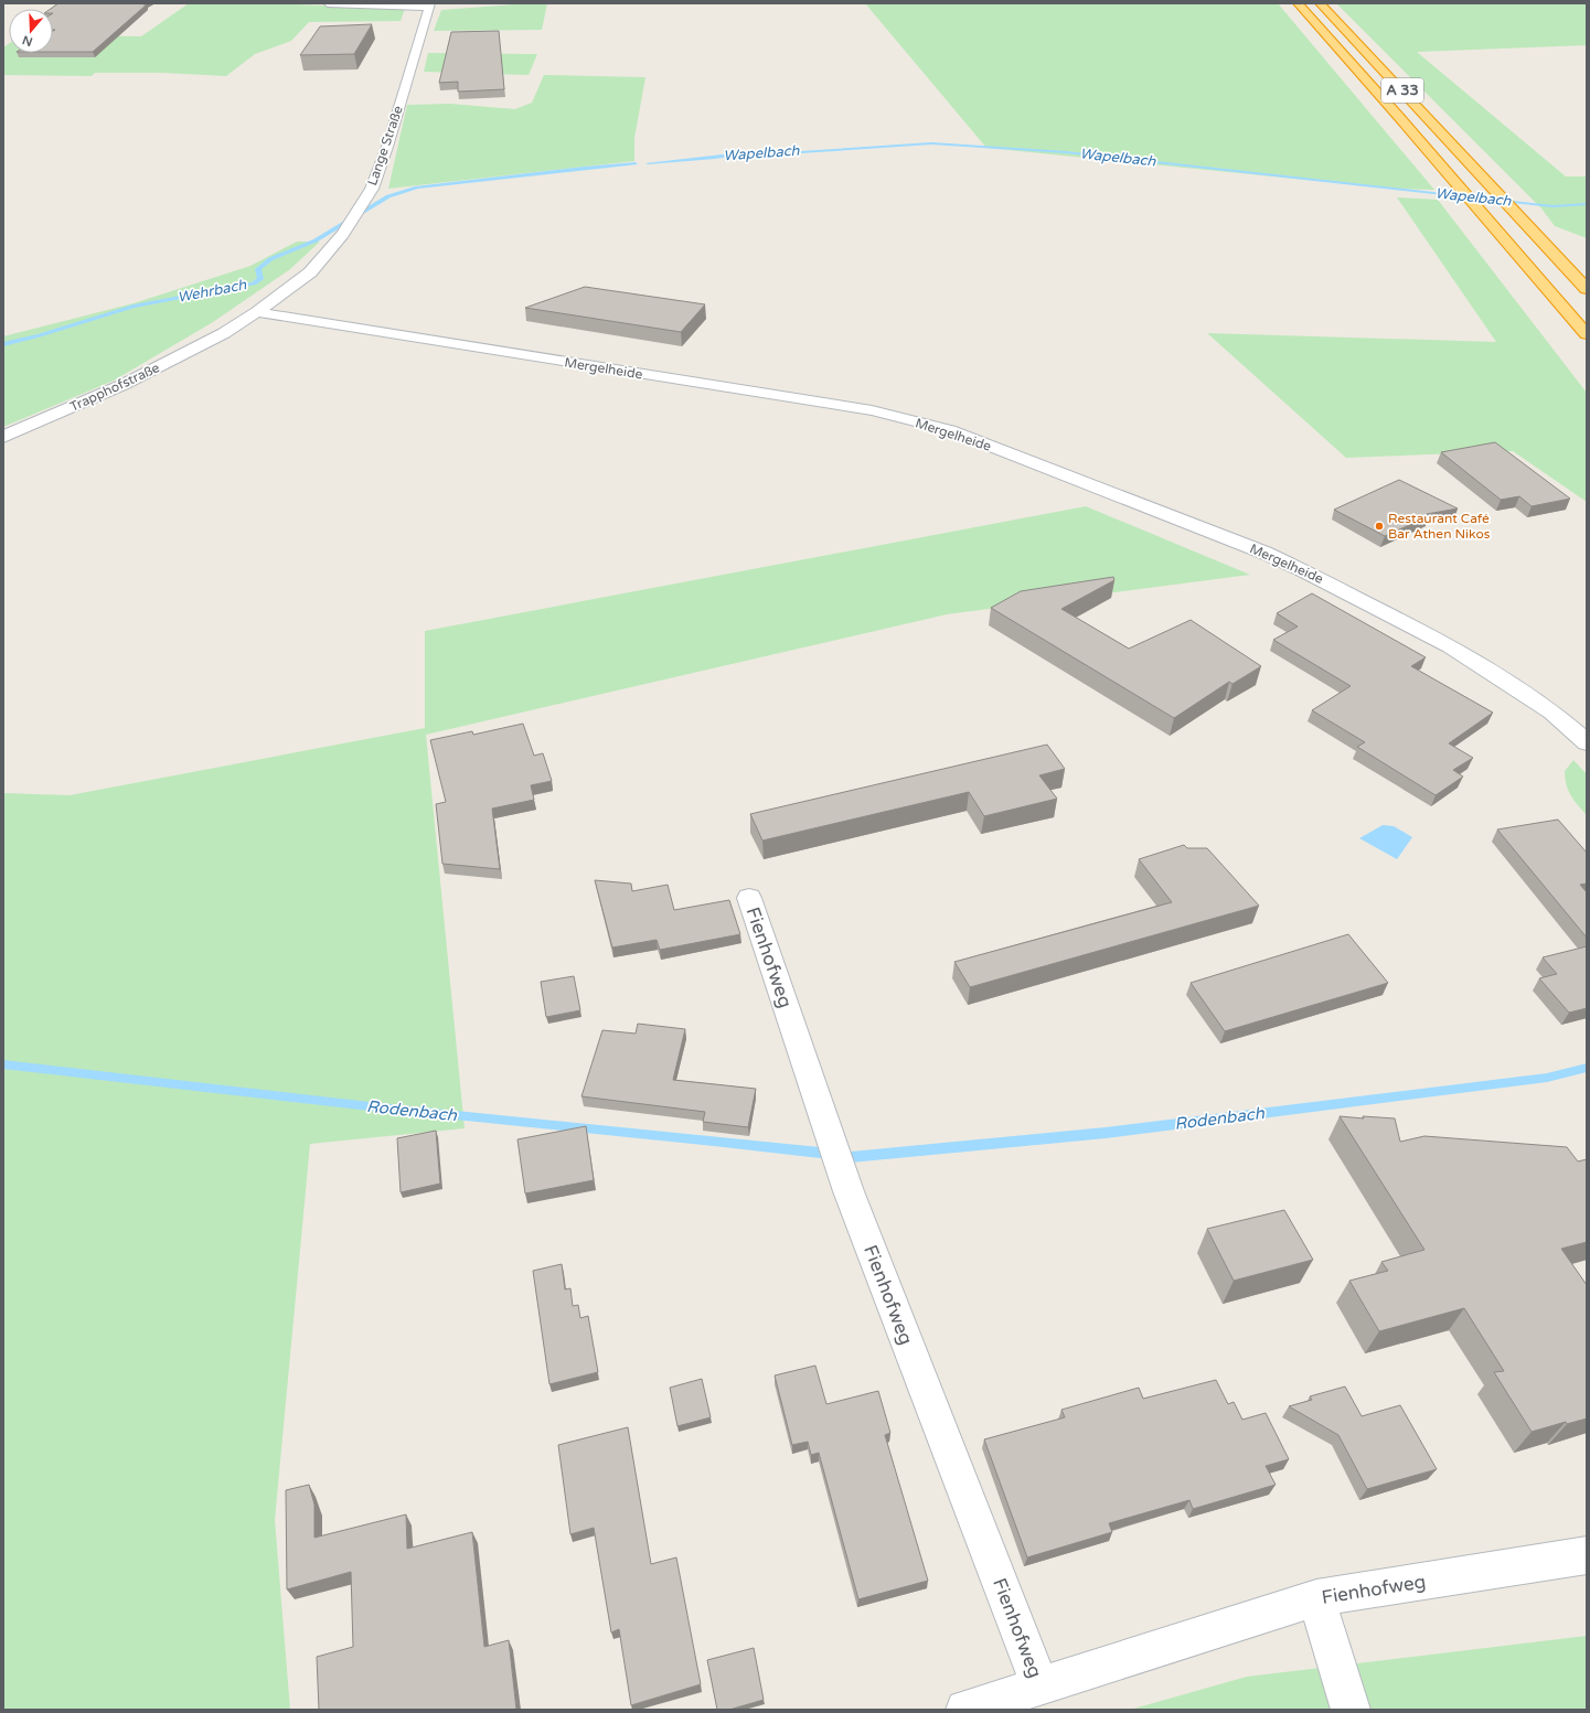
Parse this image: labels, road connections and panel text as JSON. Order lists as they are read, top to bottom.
{
  "streets": {
    "highway": ["A 33"],
    "street": [
      "Lange Straße",
      "Mergelheide",
      "Trapphofstraße",
      "Fienhofweg"
    ]
  },
  "crossings": [
    ["Lange Straße", "Mergelheide"],
    ["Lange Straße", "Trapphofstraße"]
  ],
  "water": ["Wapelbach", "Wehrbach", "Rodenbach"],
  "places": ["Restaurant Café Bar Athen Nikos"],
  "north": "bottom"
}
